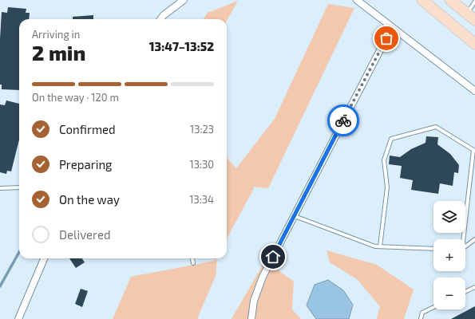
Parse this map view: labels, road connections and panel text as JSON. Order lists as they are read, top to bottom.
{
  "page": {
    "heading": ["2 min", "Arriving in", "13:47–13:52"],
    "bar": "On the way · 120 m",
    "list": [
      ["Confirmed", "13:23"],
      ["Preparing", "13:30"],
      ["On the way", "13:34"],
      "Delivered"
    ],
    "map_buttons": ["+", "−"]
  }
}
